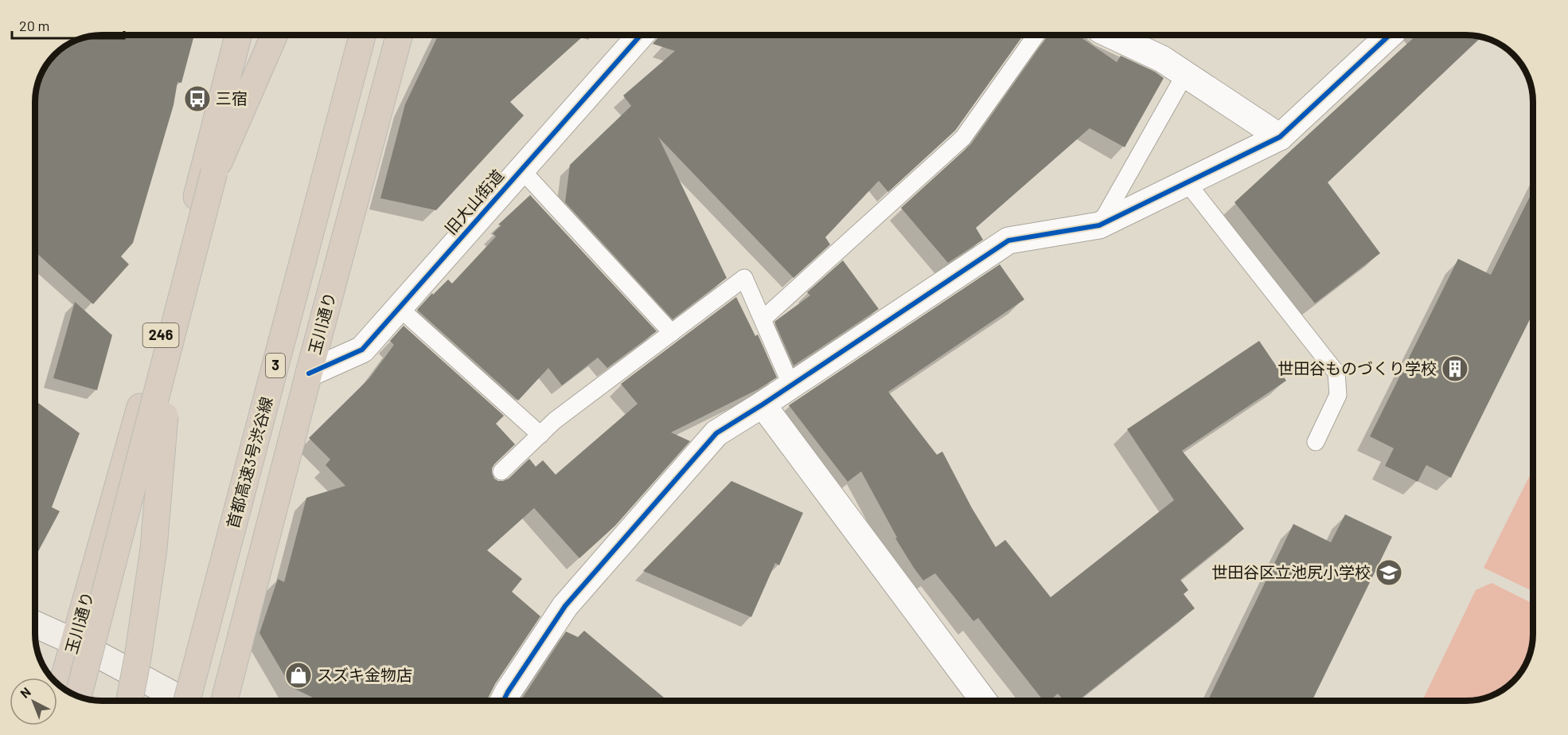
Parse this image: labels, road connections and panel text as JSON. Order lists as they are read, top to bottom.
{
  "streets": {
    "highway": [
      "玉川通り",
      "246",
      "3",
      "首都高速3号渋谷線"
    ],
    "street": ["旧大山街道"]
  },
  "crossings": [
    ["旧大山街道", "玉川通り"]
  ],
  "places": {
    "bus stop": ["三宿"],
    "building": ["世田谷ものづくり学校"],
    "school or university": ["世田谷区立池尻小学校"],
    "shop": ["スズキ金物店"]
  },
  "scale_bar": "20 m",
  "north": "top left"
}
